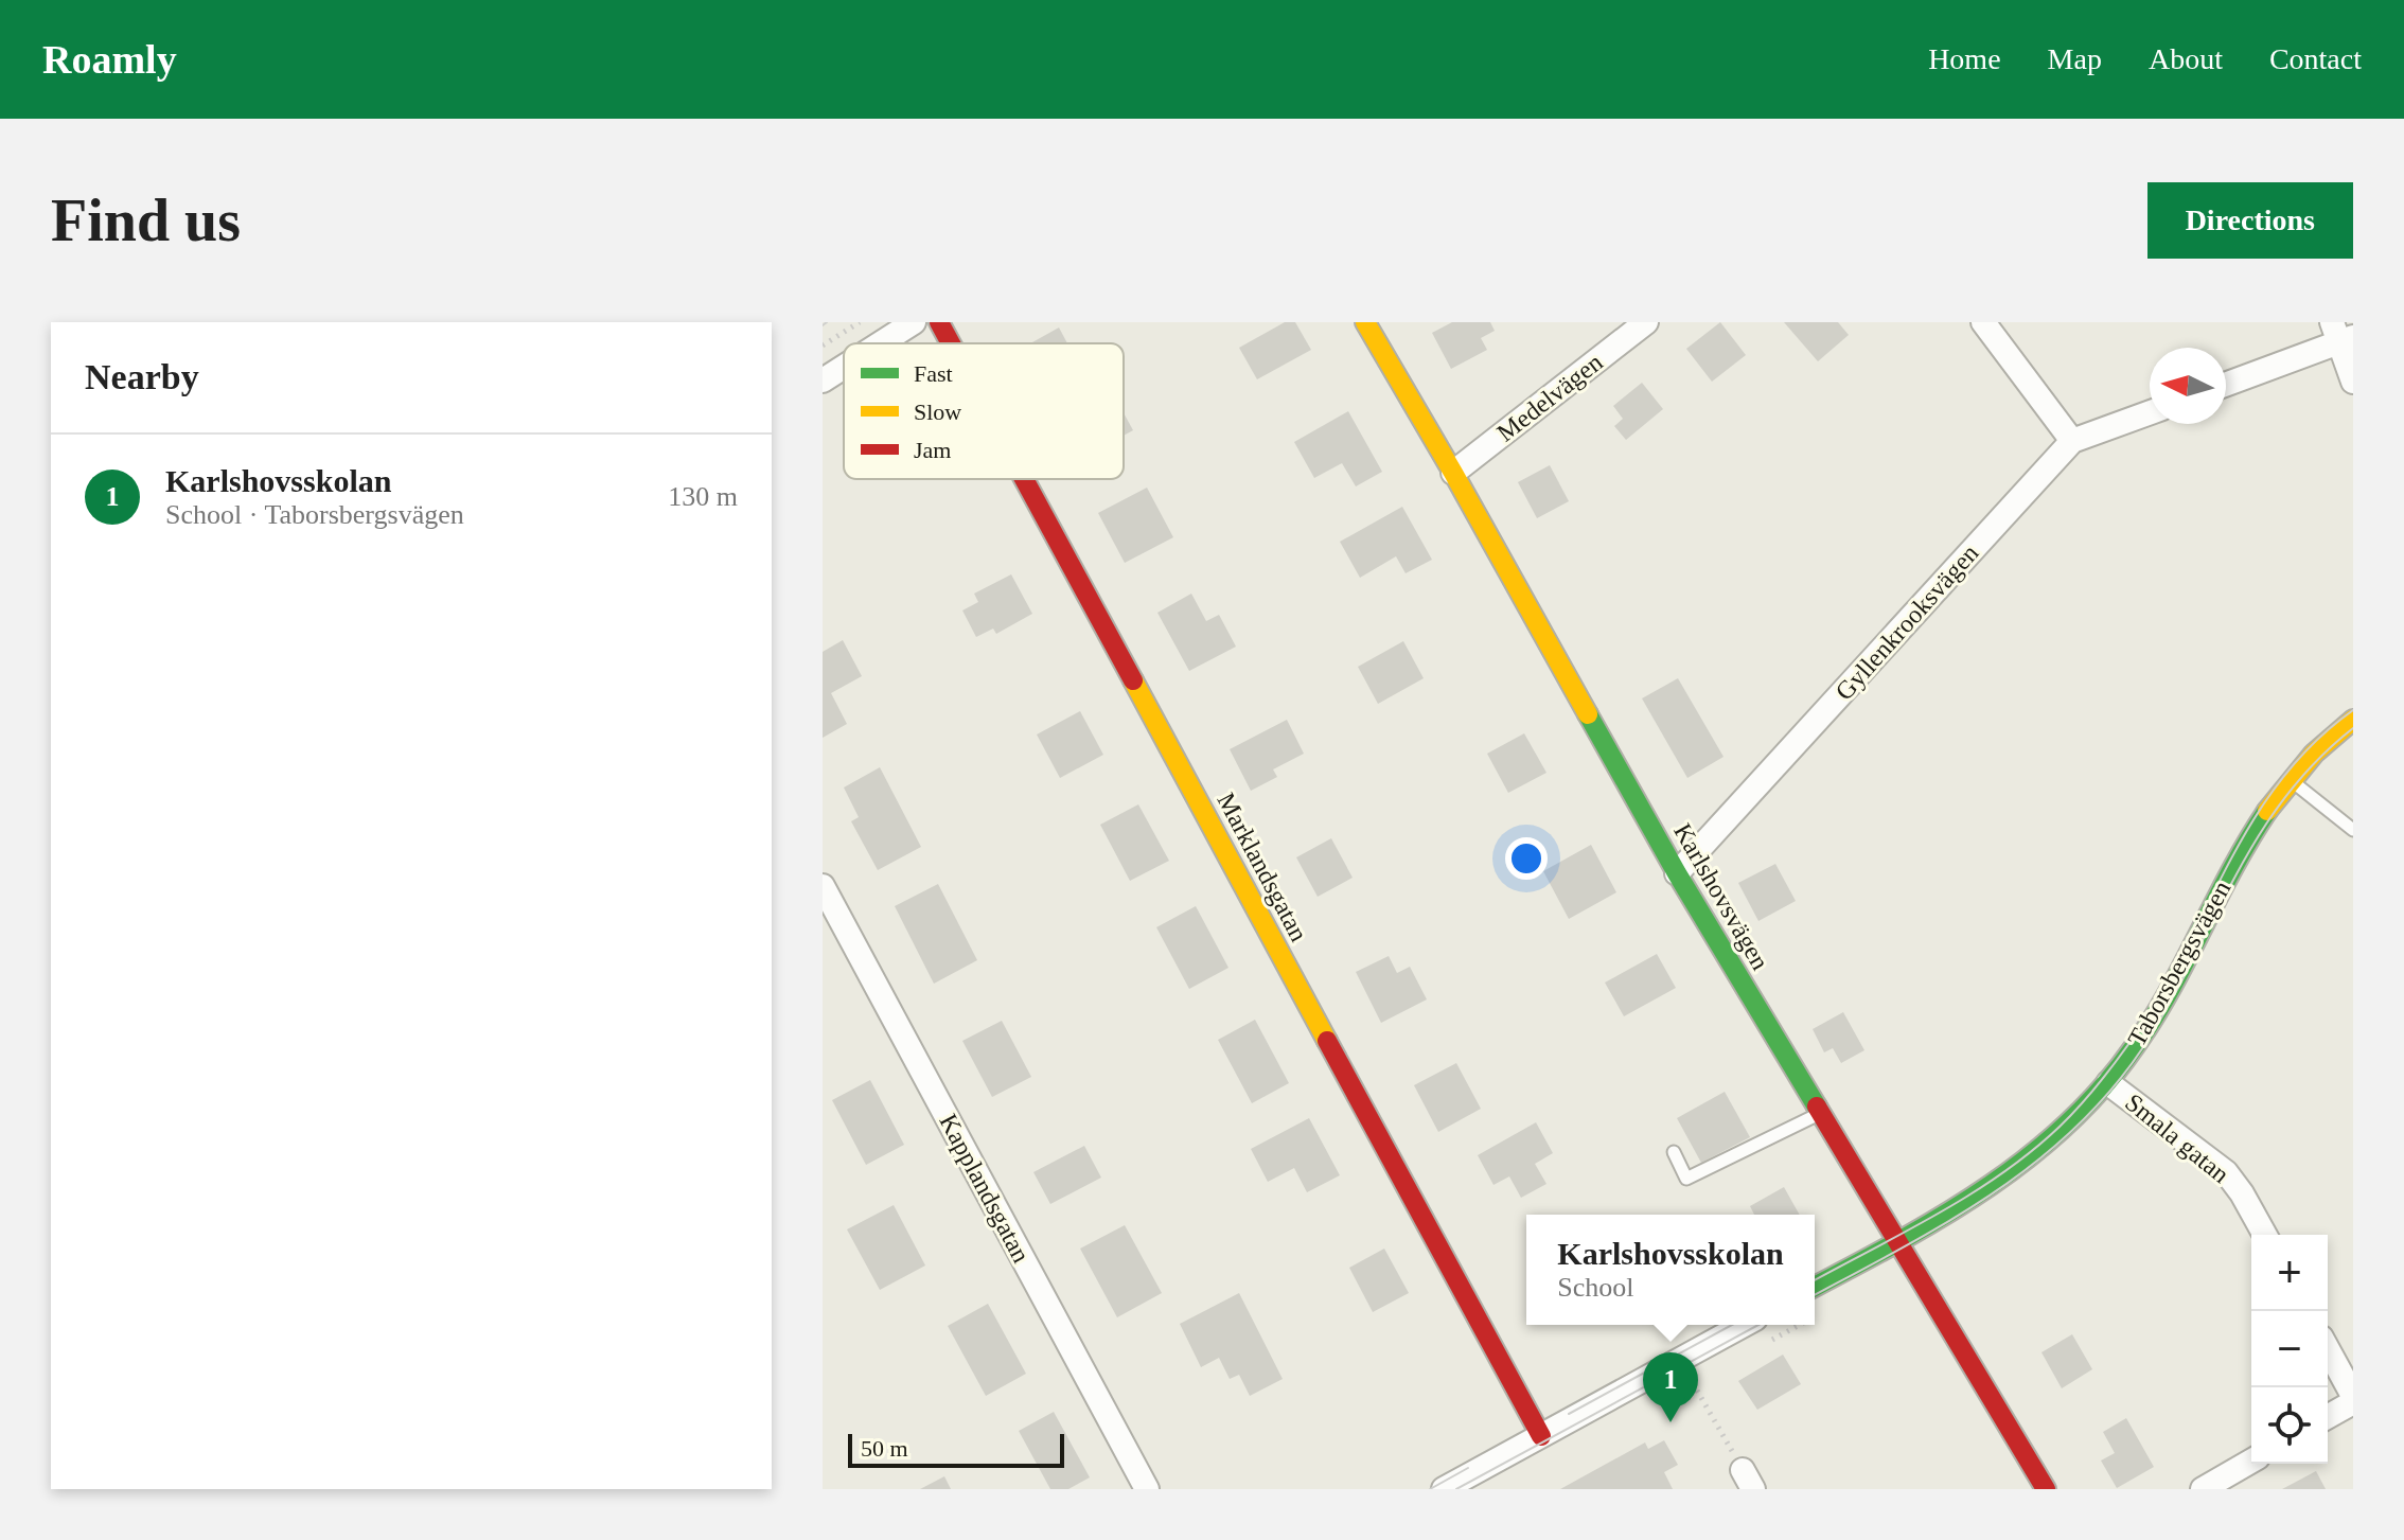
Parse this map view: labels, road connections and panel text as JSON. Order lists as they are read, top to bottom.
{
  "streets": {
    "street": [
      "Medelvägen",
      "Gyllenkrooksvägen",
      "Marklandsgatan",
      "Karlshovsvägen",
      "Taborsbergsvägen",
      "Smala gatan",
      "Kapplandsgatan"
    ]
  },
  "crossings": [
    ["Medelvägen", "Karlshovsvägen"],
    ["Gyllenkrooksvägen", "Karlshovsvägen"],
    ["Karlshovsvägen", "Taborsbergsvägen"],
    ["Taborsbergsvägen", "Smala gatan"]
  ],
  "legend": ["Fast", "Slow", "Jam"],
  "scale_bar": "50 m",
  "north": "left",
  "page": {
    "header": "Roamly",
    "nav": [
      "Home",
      "Map",
      "About",
      "Contact"
    ],
    "buttons": "Directions",
    "title": "Find us",
    "heading": "Nearby",
    "list": [
      {
        "mark": "1",
        "name": "Karlshovsskolan",
        "note": "School · Taborsbergsvägen",
        "value": "130 m"
      }
    ],
    "popup": ["Karlshovsskolan", "School"],
    "map_buttons": ["+", "−"],
    "pins": "1",
    "scale": "50 m"
  }
}
